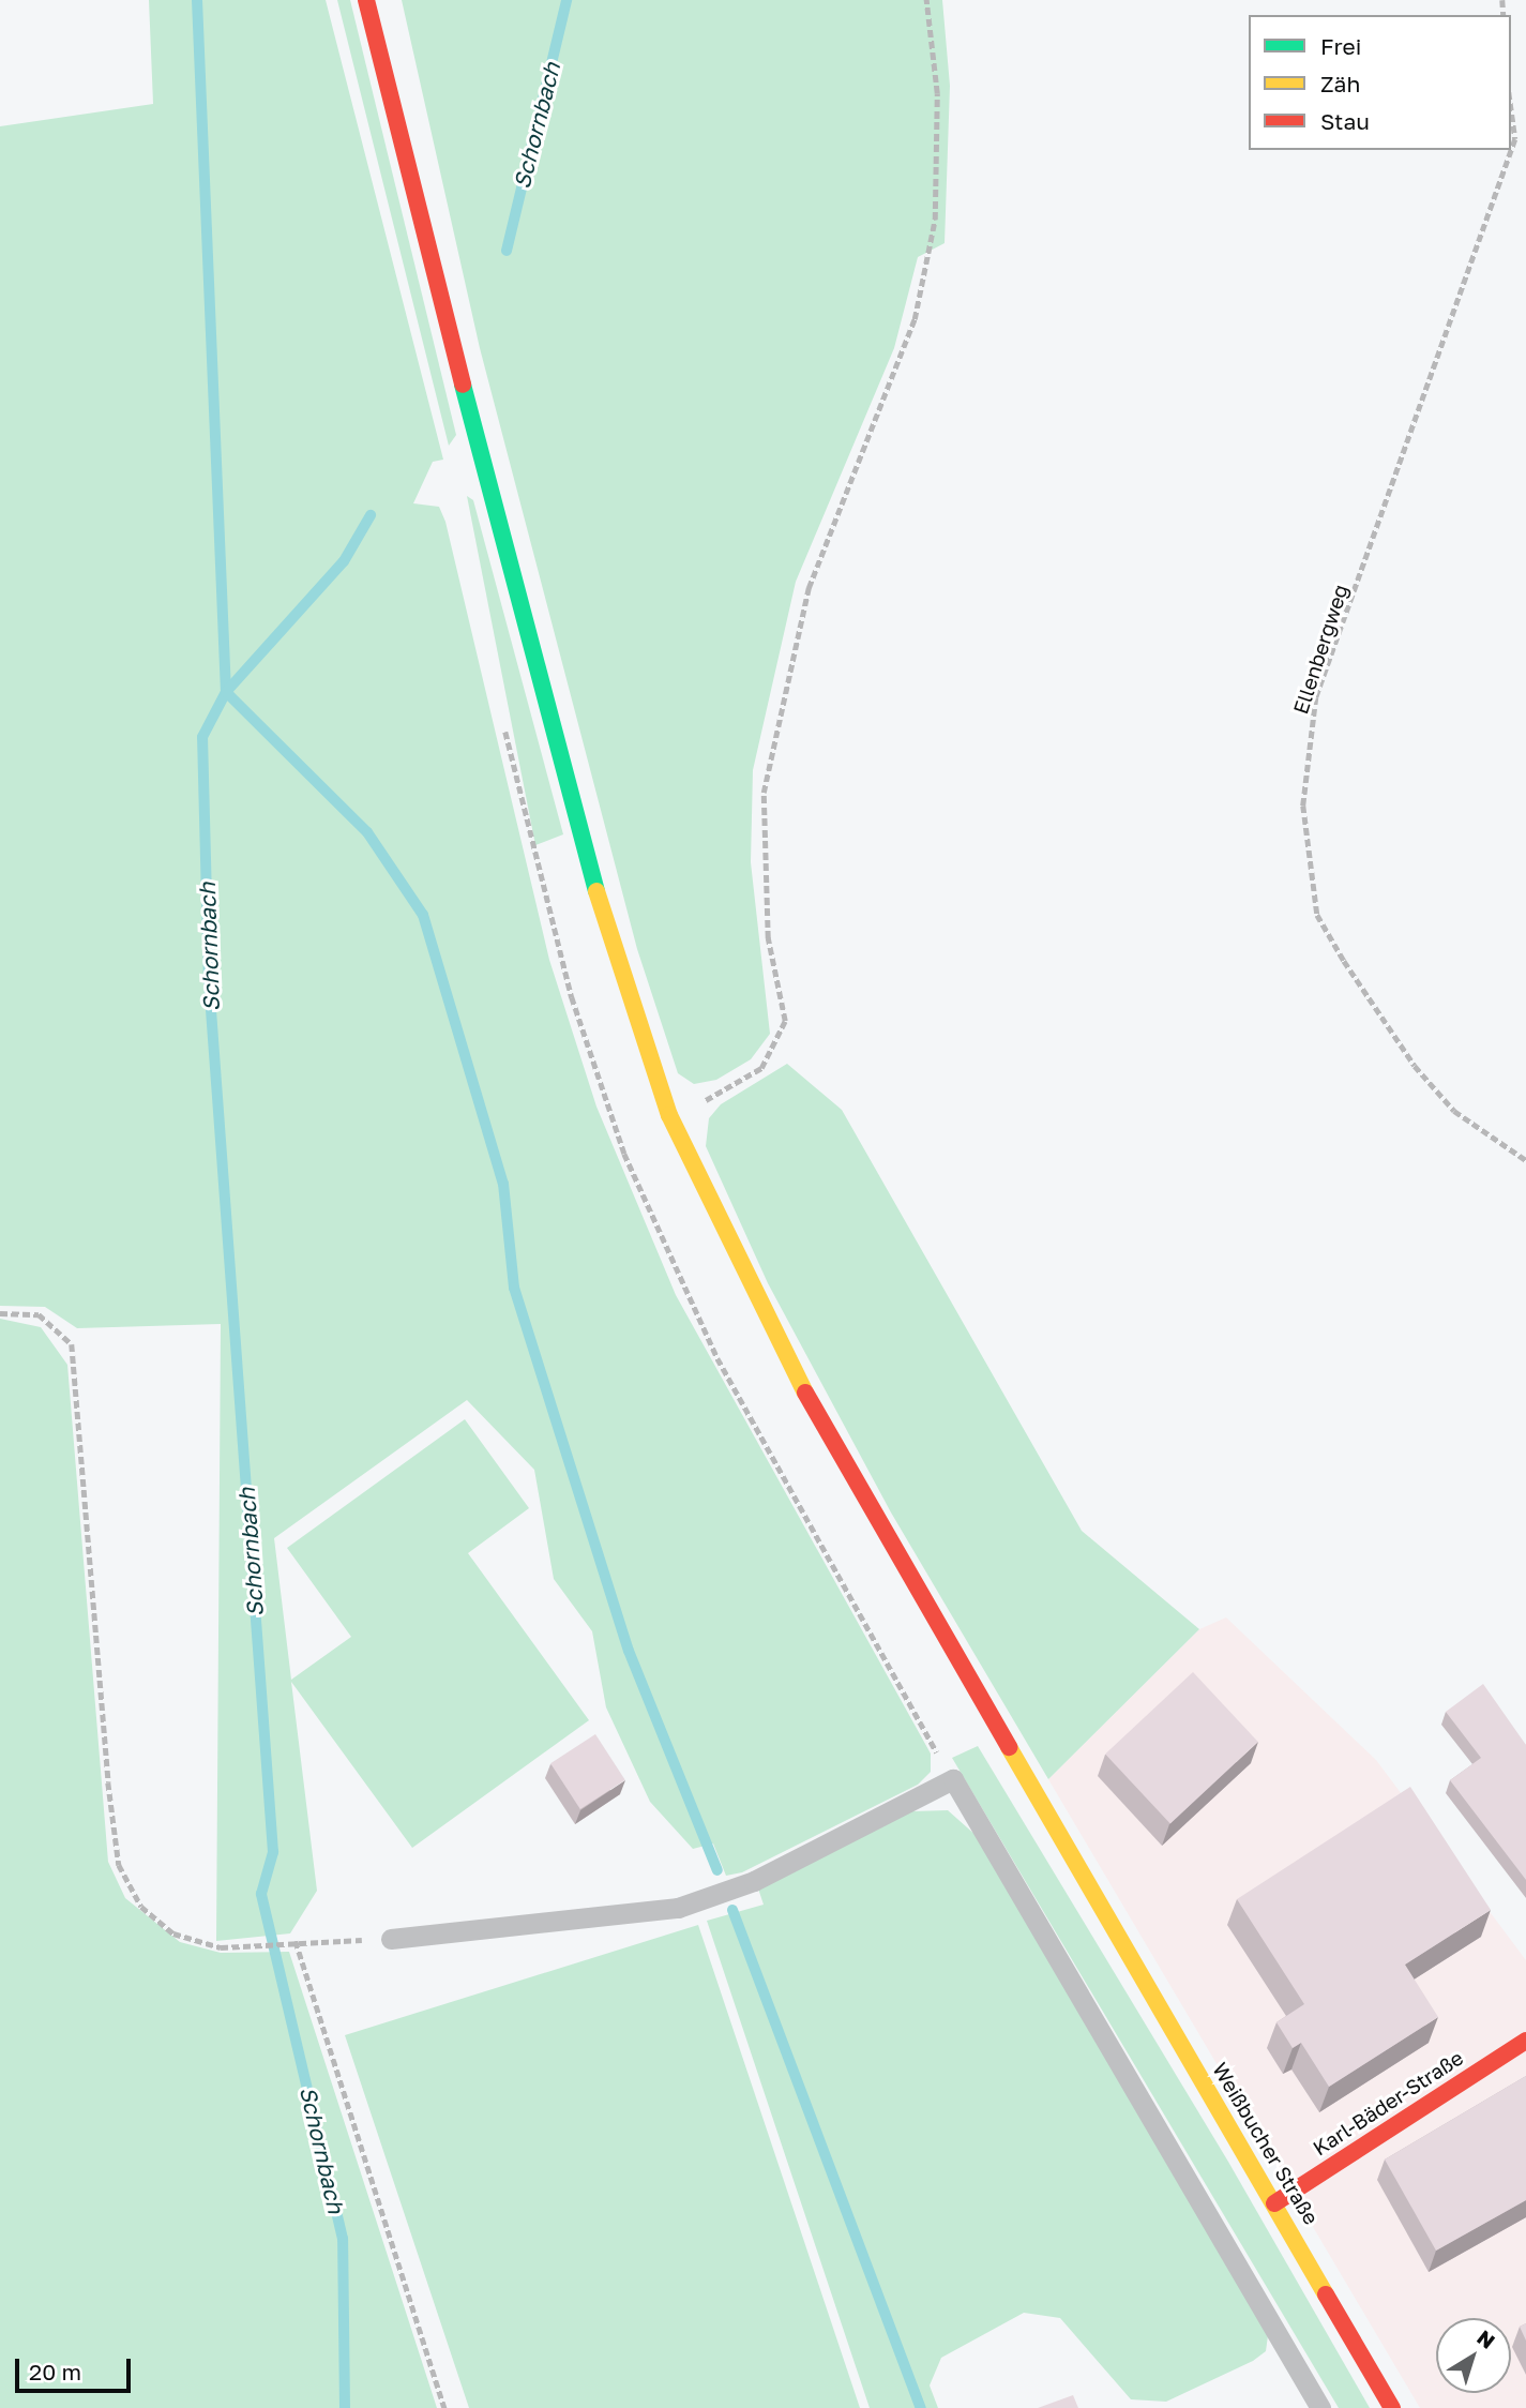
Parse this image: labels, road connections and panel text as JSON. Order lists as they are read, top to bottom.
{
  "streets": {
    "street": ["Karl-Bäder-Straße", "Weißbucher Straße"],
    "path": ["Ellenbergweg"]
  },
  "crossings": [
    ["Karl-Bäder-Straße", "Weißbucher Straße"]
  ],
  "water": ["Schornbach"],
  "legend": ["Frei", "Zäh", "Stau"],
  "scale_bar": "20 m",
  "north": "top right"
}
